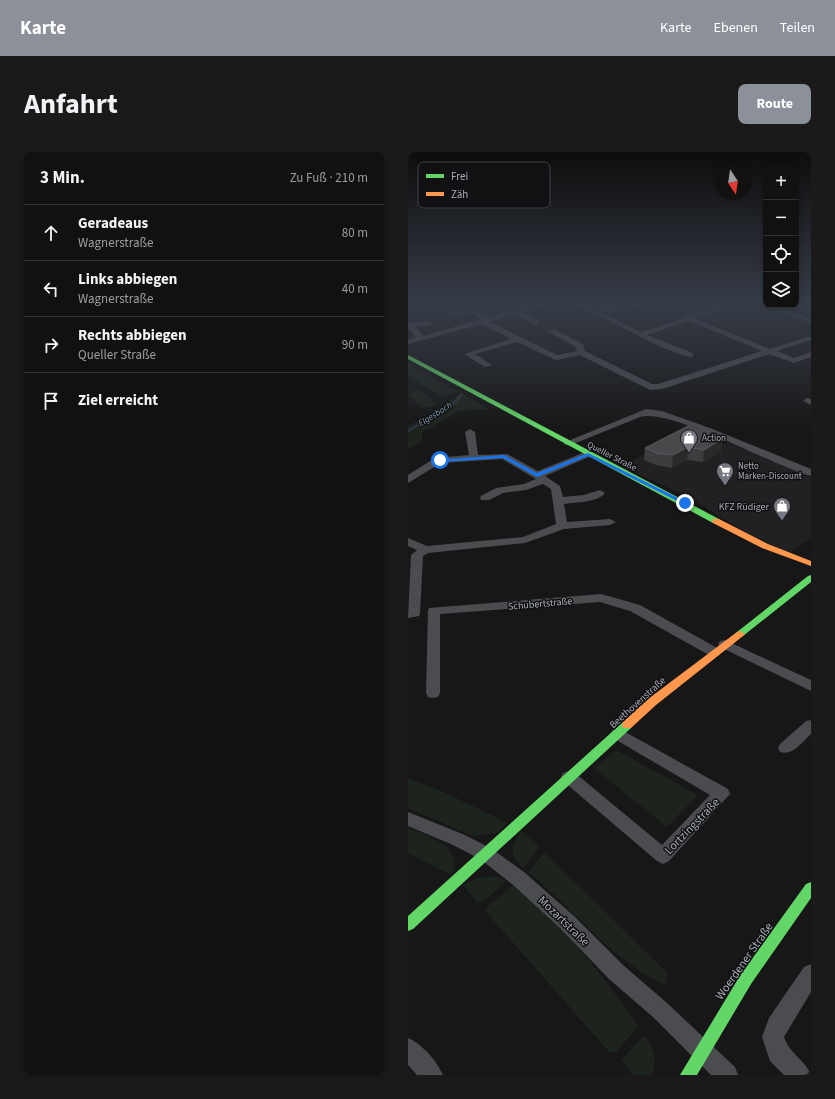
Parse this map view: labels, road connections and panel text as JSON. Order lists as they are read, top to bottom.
{
  "streets": {
    "main road": ["Queller Straße", "Beethovenstraße", "Woerdener Straße"],
    "street": ["Schubertstraße", "Lortzingstraße", "Mozartstraße"]
  },
  "crossings": [
    ["Schubertstraße", "Beethovenstraße"],
    ["Beethovenstraße", "Lortzingstraße"],
    ["Beethovenstraße", "Mozartstraße"],
    ["Mozartstraße", "Woerdener Straße"]
  ],
  "water": ["Elgesbach"],
  "places": {
    "shop": ["Action", "KFZ Rüdiger"],
    "supermarket": ["Netto Marken-Discount"]
  },
  "legend": ["Frei", "Zäh"],
  "north": "bottom",
  "page": {
    "header": "Karte",
    "nav": ["Karte", "Ebenen", "Teilen"],
    "title": "Anfahrt",
    "buttons": "Route",
    "heading": ["3 Min.", "Zu Fuß · 210 m"],
    "map_buttons": ["+", "−"],
    "list": [
      ["Geradeaus", "Wagnerstraße", "80 m"],
      ["Links abbiegen", "Wagnerstraße", "40 m"],
      ["Rechts abbiegen", "Queller Straße", "90 m"],
      "Ziel erreicht"
    ]
  }
}
